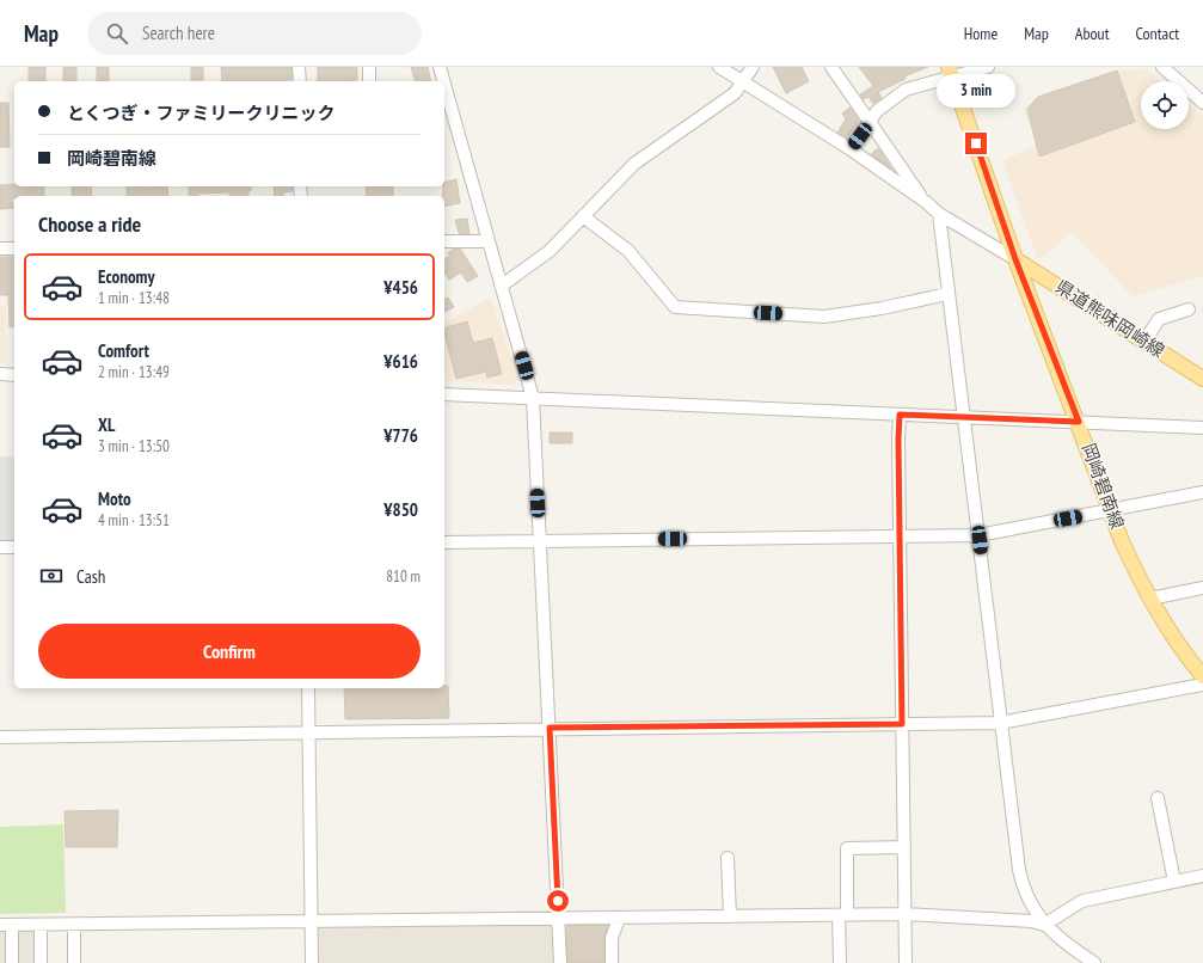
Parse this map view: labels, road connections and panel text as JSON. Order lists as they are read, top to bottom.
{
  "streets": {
    "main road": ["県道熊味岡崎線", "岡崎碧南線"]
  },
  "crossings": [
    ["県道熊味岡崎線", "岡崎碧南線"]
  ],
  "page": {
    "header": "Map",
    "search": "Search here",
    "nav": [
      "Home",
      "Map",
      "About",
      "Contact"
    ],
    "bubble": "3 min",
    "banner": ["とくつぎ・ファミリークリニック", "岡崎碧南線"],
    "heading": "Choose a ride",
    "list": [
      {
        "name": "Economy",
        "note": "1 min · 13:48",
        "value": "¥456"
      },
      {
        "name": "Comfort",
        "note": "2 min · 13:49",
        "value": "¥616"
      },
      {
        "name": "XL",
        "note": "3 min · 13:50",
        "value": "¥776"
      },
      {
        "name": "Moto",
        "note": "4 min · 13:51",
        "value": "¥850"
      }
    ],
    "pay": ["Cash", "810 m"],
    "buttons": "Confirm"
  }
}
